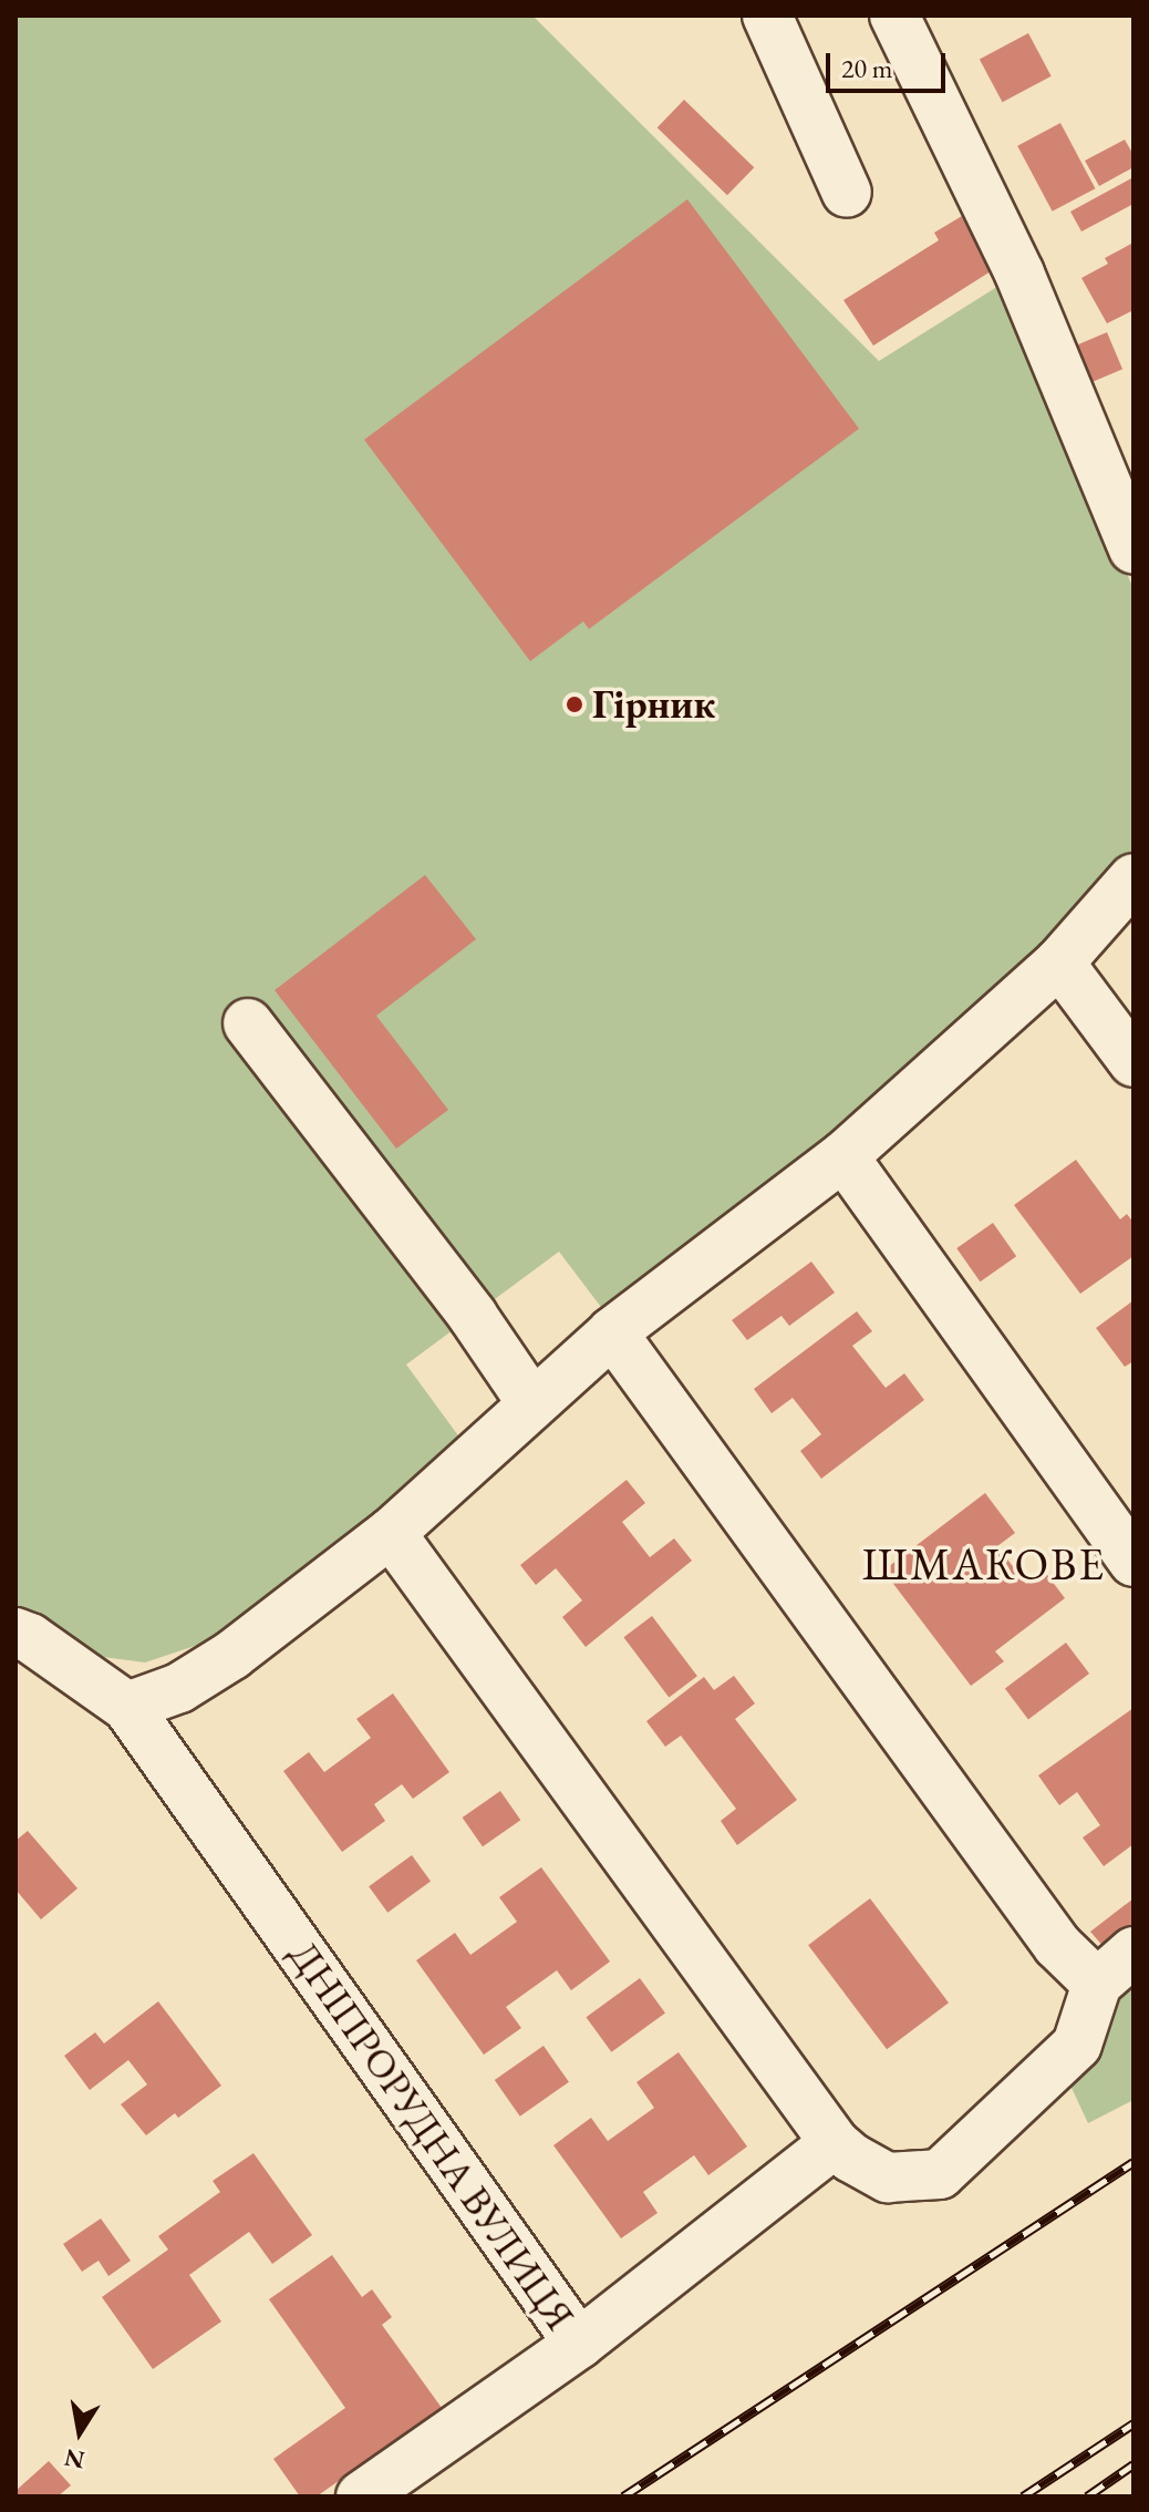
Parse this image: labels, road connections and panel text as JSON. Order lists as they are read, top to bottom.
{
  "streets": {
    "street": ["ДНІПРОРУДНА ВУЛИЦЯ"]
  },
  "districts": ["ШМАКОВЕ"],
  "places": ["Гірник"],
  "scale_bar": "20 m",
  "north": "bottom"
}
